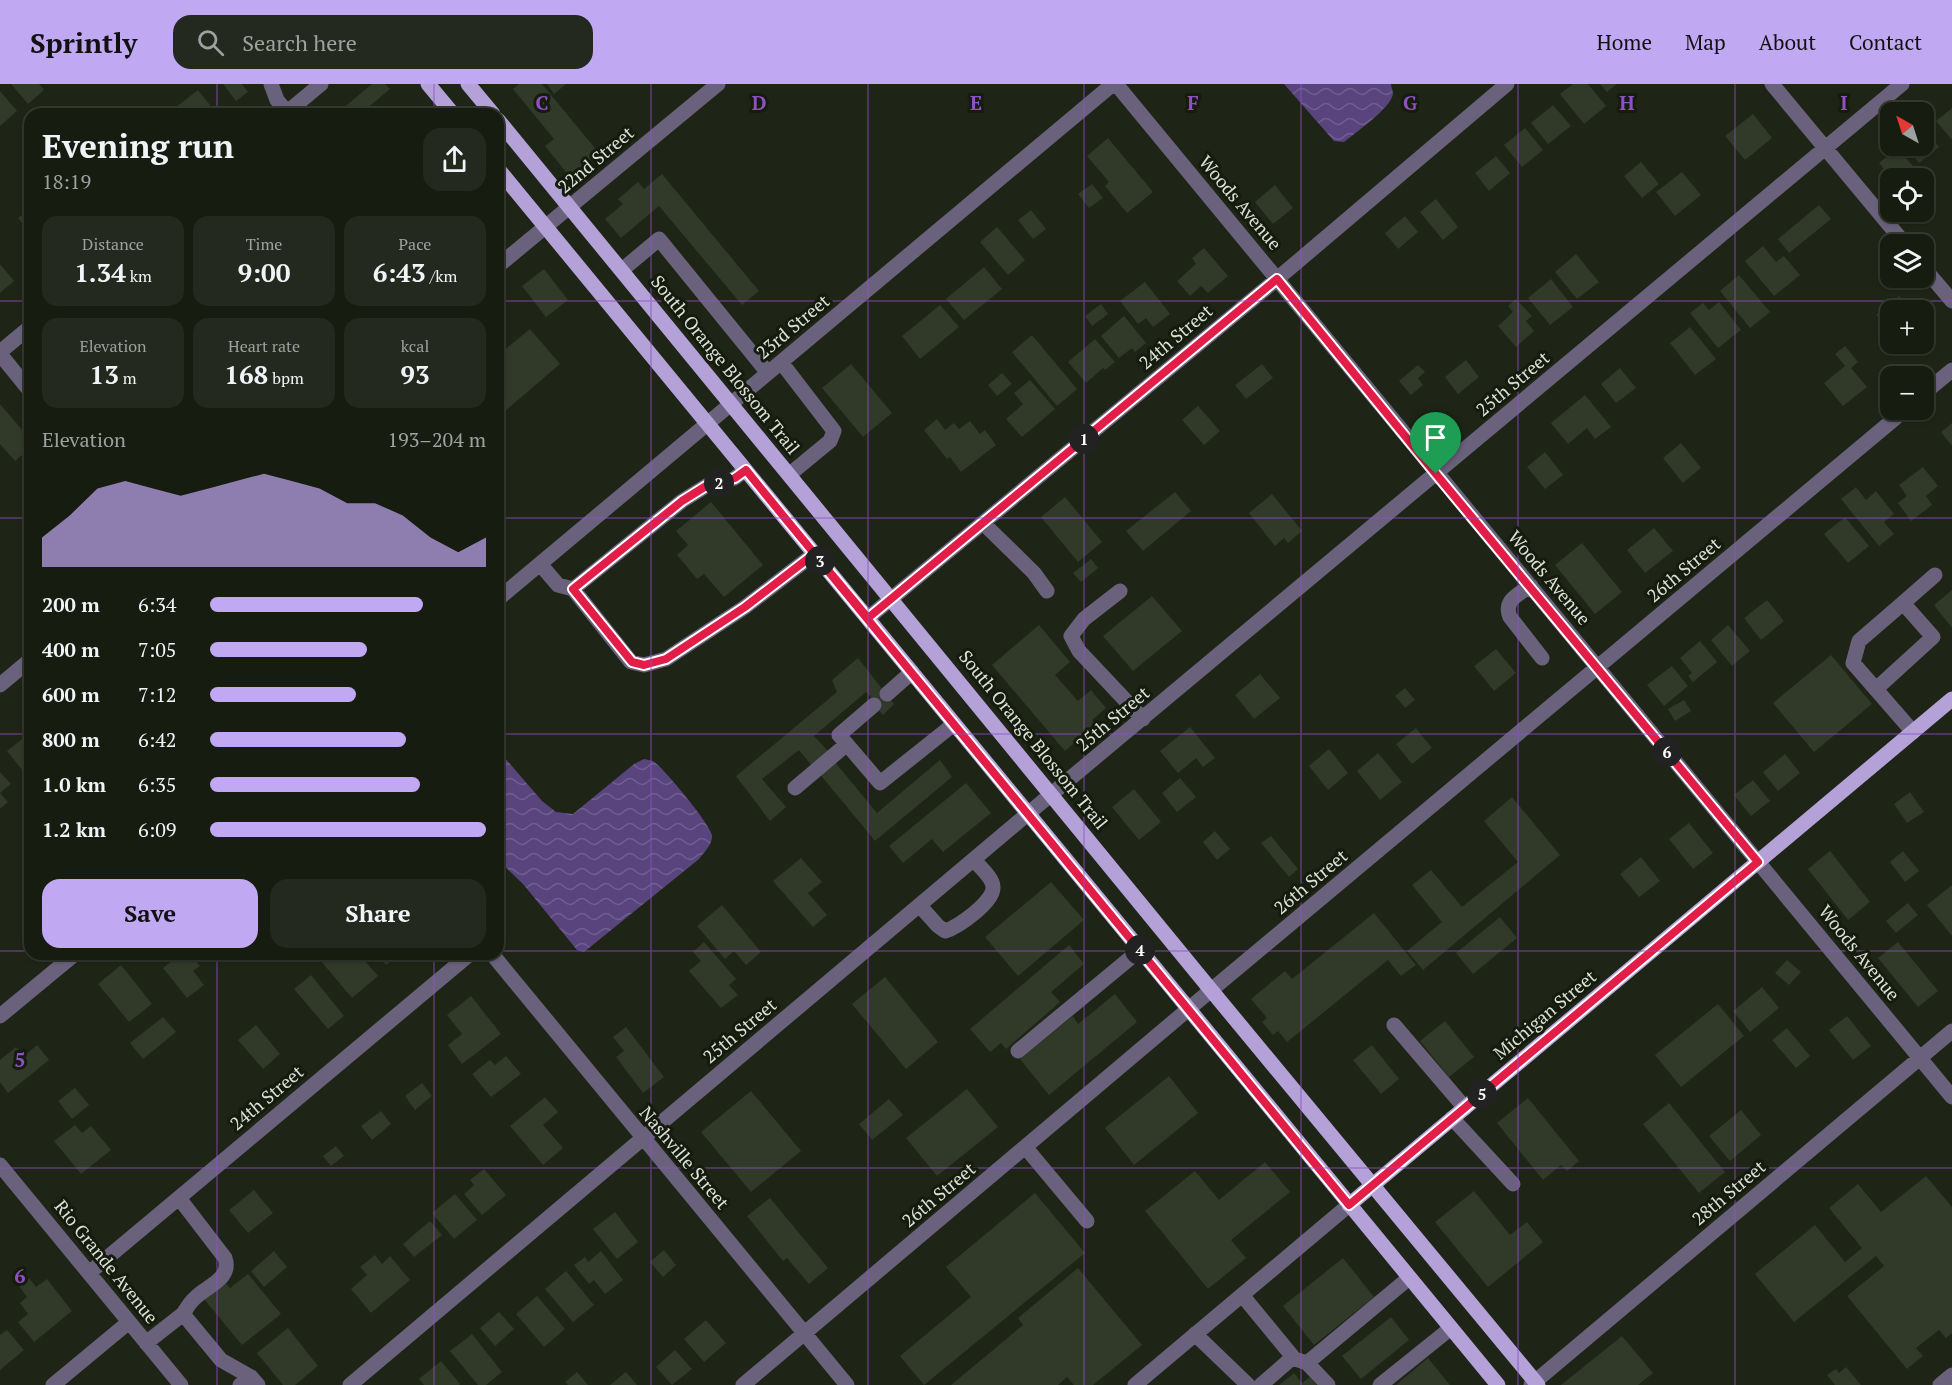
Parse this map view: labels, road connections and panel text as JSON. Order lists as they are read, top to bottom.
{
  "streets": {
    "main road": ["South Orange Blossom Trail", "Michigan Street"],
    "street": [
      "22nd Street",
      "Woods Avenue",
      "23rd Street",
      "24th Street",
      "25th Street",
      "26th Street",
      "Nashville Street",
      "28th Street",
      "Rio Grande Avenue"
    ]
  },
  "crossings": [
    ["22nd Street", "South Orange Blossom Trail"],
    ["Woods Avenue", "23rd Street"],
    ["Woods Avenue", "24th Street"],
    ["Woods Avenue", "25th Street"],
    ["Woods Avenue", "26th Street"],
    ["Woods Avenue", "Michigan Street"],
    ["Woods Avenue", "28th Street"],
    ["23rd Street", "South Orange Blossom Trail"],
    ["24th Street", "South Orange Blossom Trail"],
    ["24th Street", "Rio Grande Avenue"],
    ["South Orange Blossom Trail", "25th Street"],
    ["South Orange Blossom Trail", "26th Street"],
    ["South Orange Blossom Trail", "Michigan Street"],
    ["South Orange Blossom Trail", "28th Street"],
    ["25th Street", "Nashville Street"],
    ["26th Street", "Nashville Street"]
  ],
  "north": "top left",
  "page": {
    "header": "Sprintly",
    "search": "Search here",
    "nav": [
      "Home",
      "Map",
      "About",
      "Contact"
    ],
    "map_buttons": ["+", "−"],
    "heading": ["Evening run", "18:19"],
    "stats": [
      ["Distance", "1.34 km"],
      ["Time", "9:00"],
      ["Pace", "6:43 /km"],
      ["Elevation", "13 m"],
      ["Heart rate", "168 bpm"],
      ["kcal", "93"]
    ],
    "chart": ["Elevation", "193–204 m"],
    "pins": [
      "1",
      "2",
      "3",
      "6",
      "4",
      "5"
    ],
    "list": [
      {
        "name": "200 m",
        "note": "6:34"
      },
      {
        "name": "400 m",
        "note": "7:05"
      },
      {
        "name": "600 m",
        "note": "7:12"
      },
      {
        "name": "800 m",
        "note": "6:42"
      },
      {
        "name": "1.0 km",
        "note": "6:35"
      },
      {
        "name": "1.2 km",
        "note": "6:09"
      }
    ],
    "buttons": ["Save", "Share"]
  },
  "grid": {
    "columns": [
      "C",
      "D",
      "E",
      "F",
      "G",
      "H",
      "I"
    ],
    "rows": ["5", "6"]
  }
}
